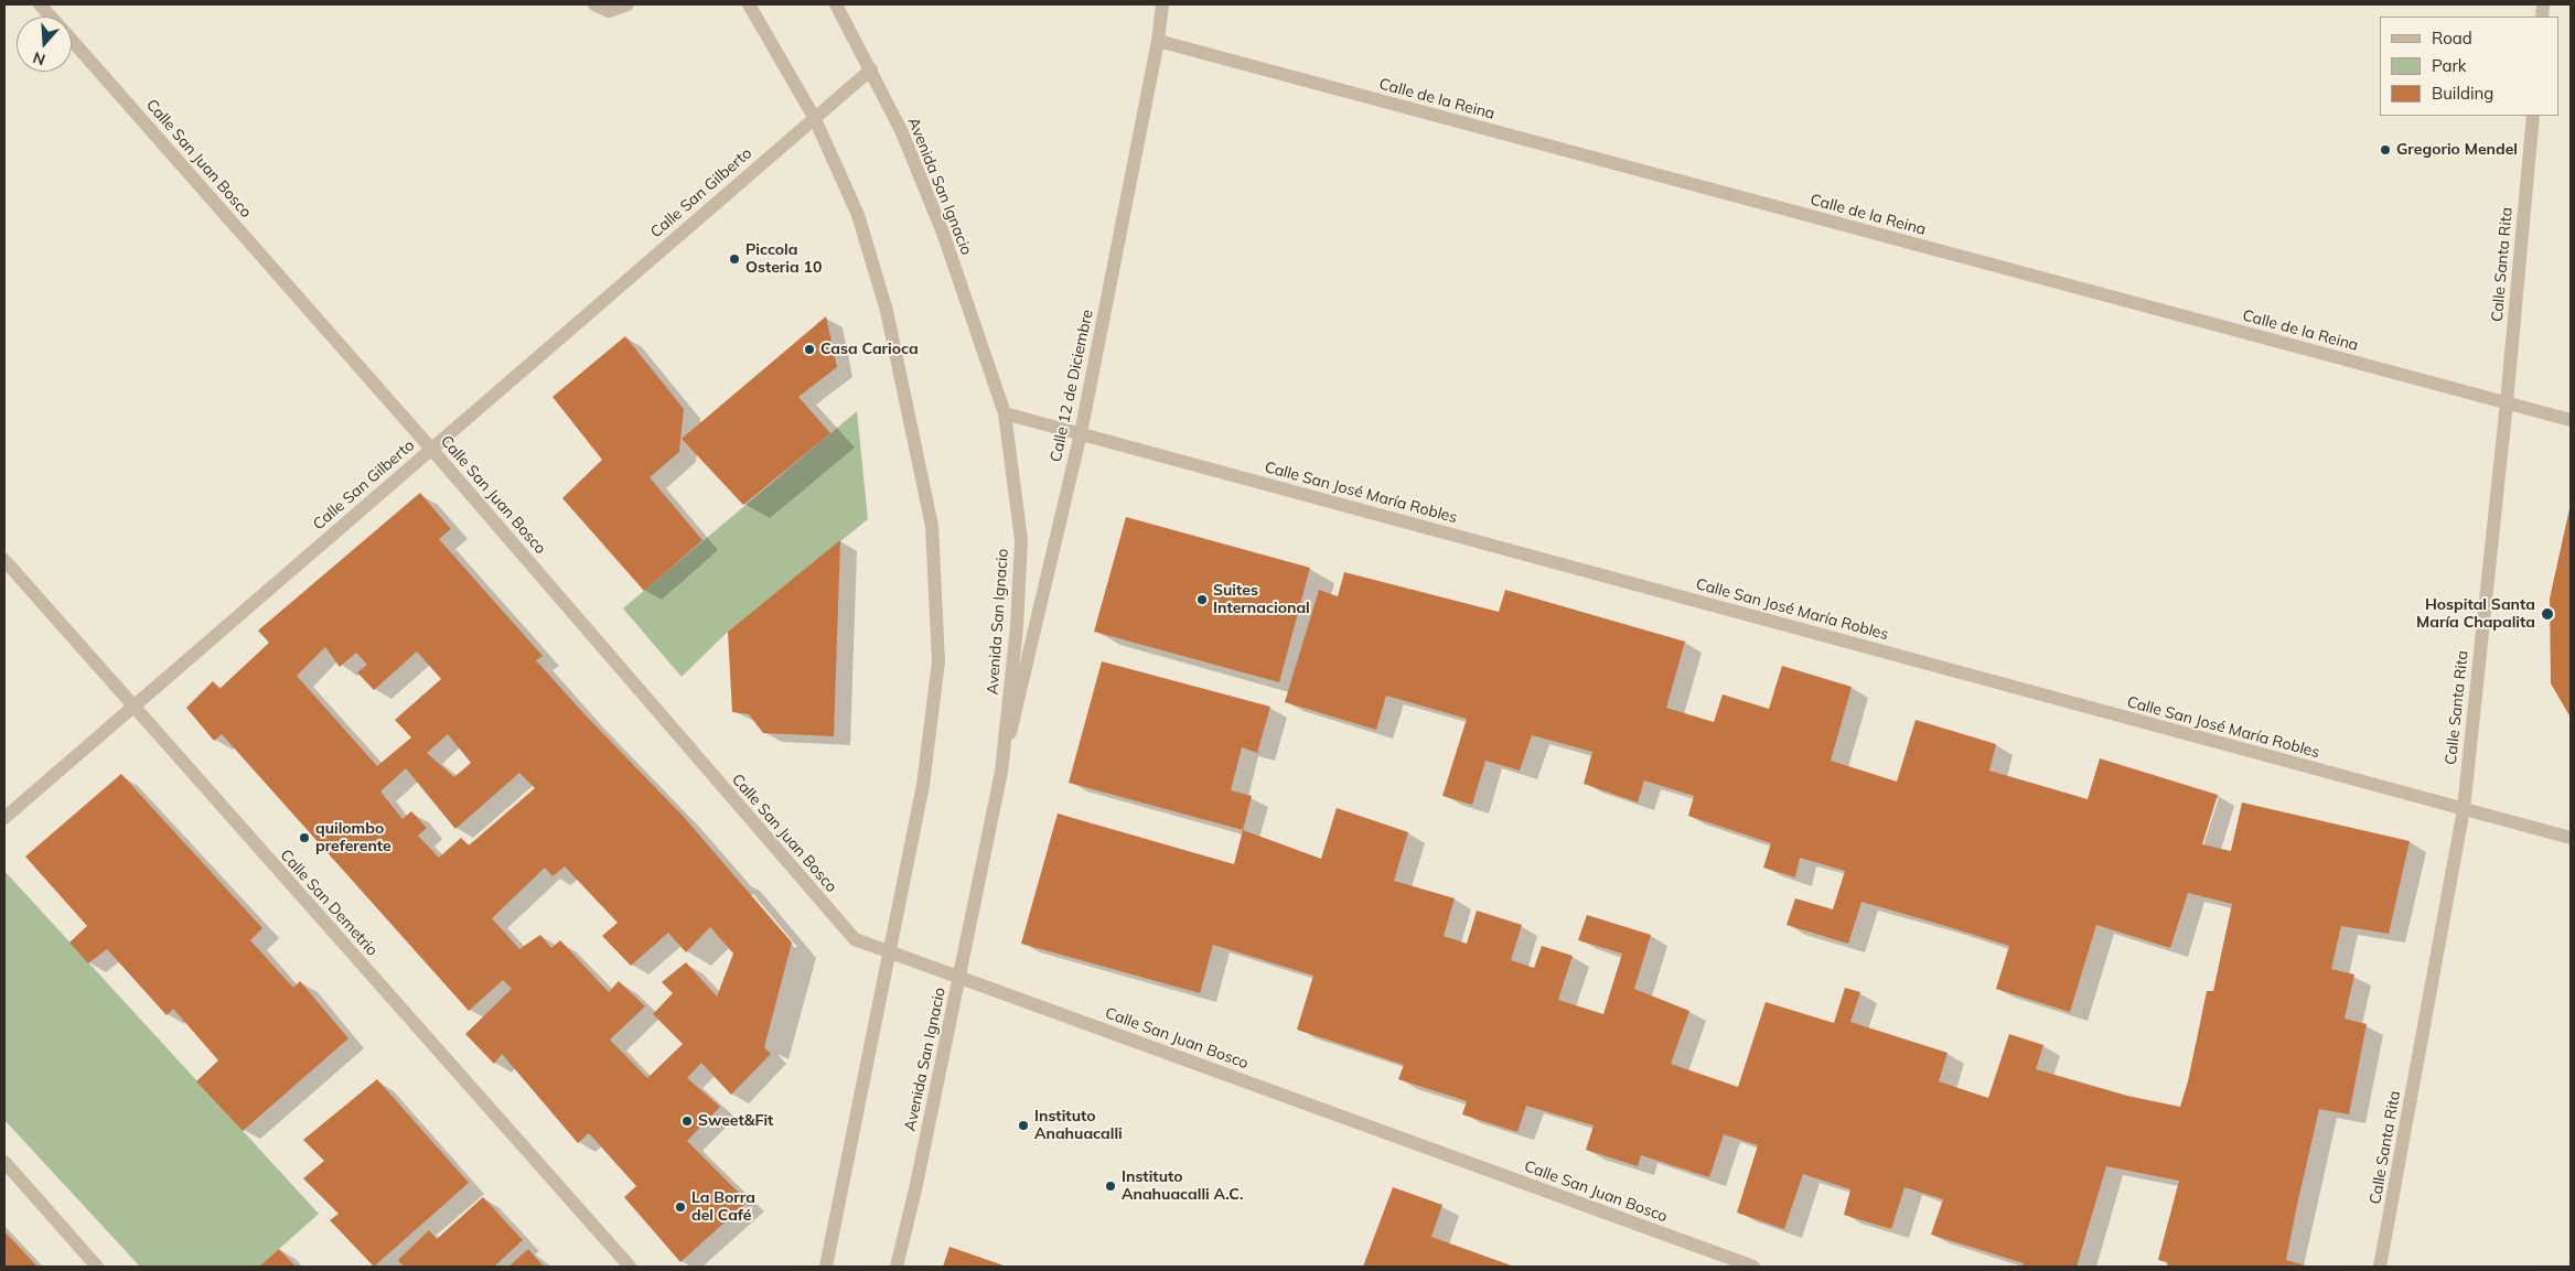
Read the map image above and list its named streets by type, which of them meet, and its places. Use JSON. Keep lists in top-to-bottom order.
{
  "streets": {
    "street": [
      "Calle de la Reina",
      "Calle San Juan Bosco",
      "Avenida San Ignacio",
      "Calle San Gilberto",
      "Calle Santa Rita",
      "Calle 12 de Diciembre",
      "Calle San José María Robles",
      "Calle San Demetrio"
    ]
  },
  "crossings": [
    ["Calle de la Reina", "Calle Santa Rita"],
    ["Calle de la Reina", "Calle 12 de Diciembre"],
    ["Calle San Juan Bosco", "Avenida San Ignacio"],
    ["Calle San Juan Bosco", "Calle San Gilberto"],
    ["Avenida San Ignacio", "Calle San Gilberto"],
    ["Avenida San Ignacio", "Calle 12 de Diciembre"],
    ["Avenida San Ignacio", "Calle San José María Robles"],
    ["Calle San Gilberto", "Calle San Demetrio"],
    ["Calle Santa Rita", "Calle San José María Robles"],
    ["Calle 12 de Diciembre", "Calle San José María Robles"]
  ],
  "places": [
    "Gregorio Mendel",
    "Piccola Osteria 10",
    "Casa Carioca",
    "Suites Internacional",
    "Hospital Santa María Chapalita",
    "quilombo preferente",
    "Sweet&Fit",
    "Instituto Anahuacalli",
    "Instituto Anahuacalli A.C.",
    "La Borra del Café"
  ],
  "legend": ["Road", "Park", "Building"],
  "north": "bottom"
}
